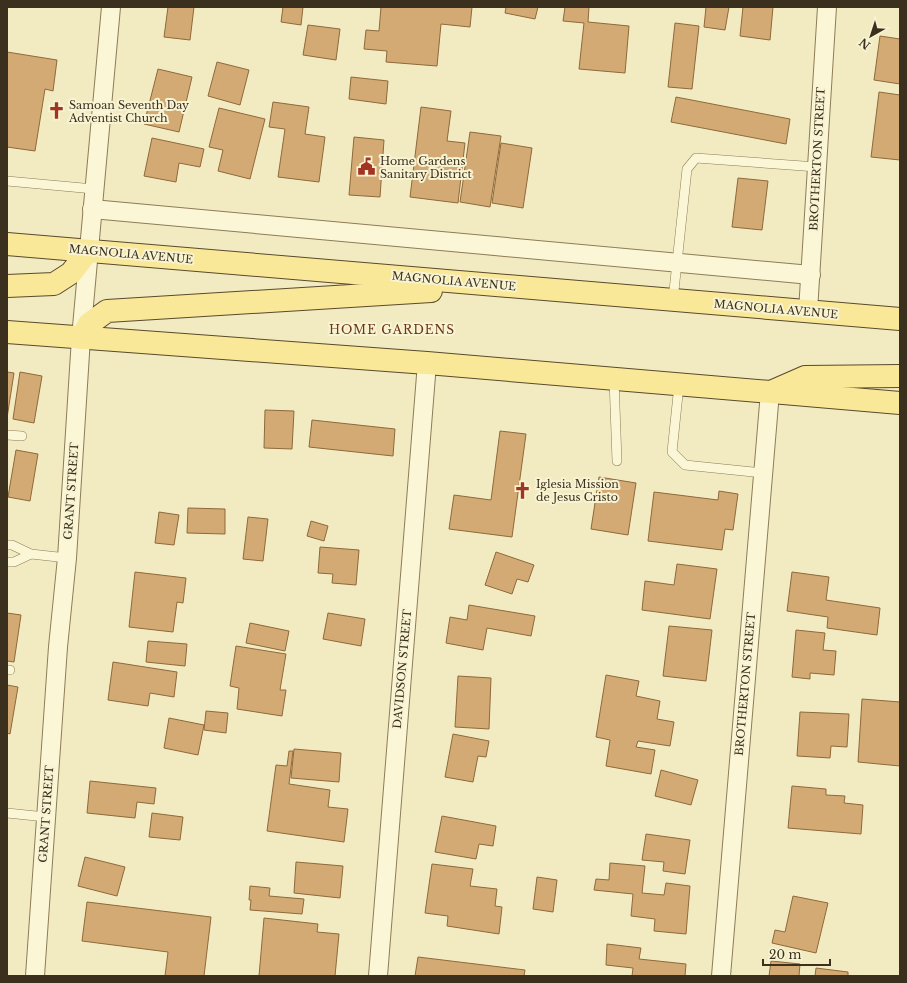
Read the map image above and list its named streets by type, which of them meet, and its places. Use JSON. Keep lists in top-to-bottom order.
{
  "streets": {
    "main road": ["MAGNOLIA AVENUE"],
    "street": ["BROTHERTON STREET", "GRANT STREET", "DAVIDSON STREET"]
  },
  "crossings": [
    ["BROTHERTON STREET", "MAGNOLIA AVENUE"],
    ["MAGNOLIA AVENUE", "GRANT STREET"]
  ],
  "districts": ["HOME GARDENS"],
  "places": {
    "church": ["Samoan Seventh Day Adventist Church", "Iglesia Mission de Jesus Cristo"],
    "public building": ["Home Gardens Sanitary District"]
  },
  "scale_bar": "20 m",
  "north": "bottom left"
}
